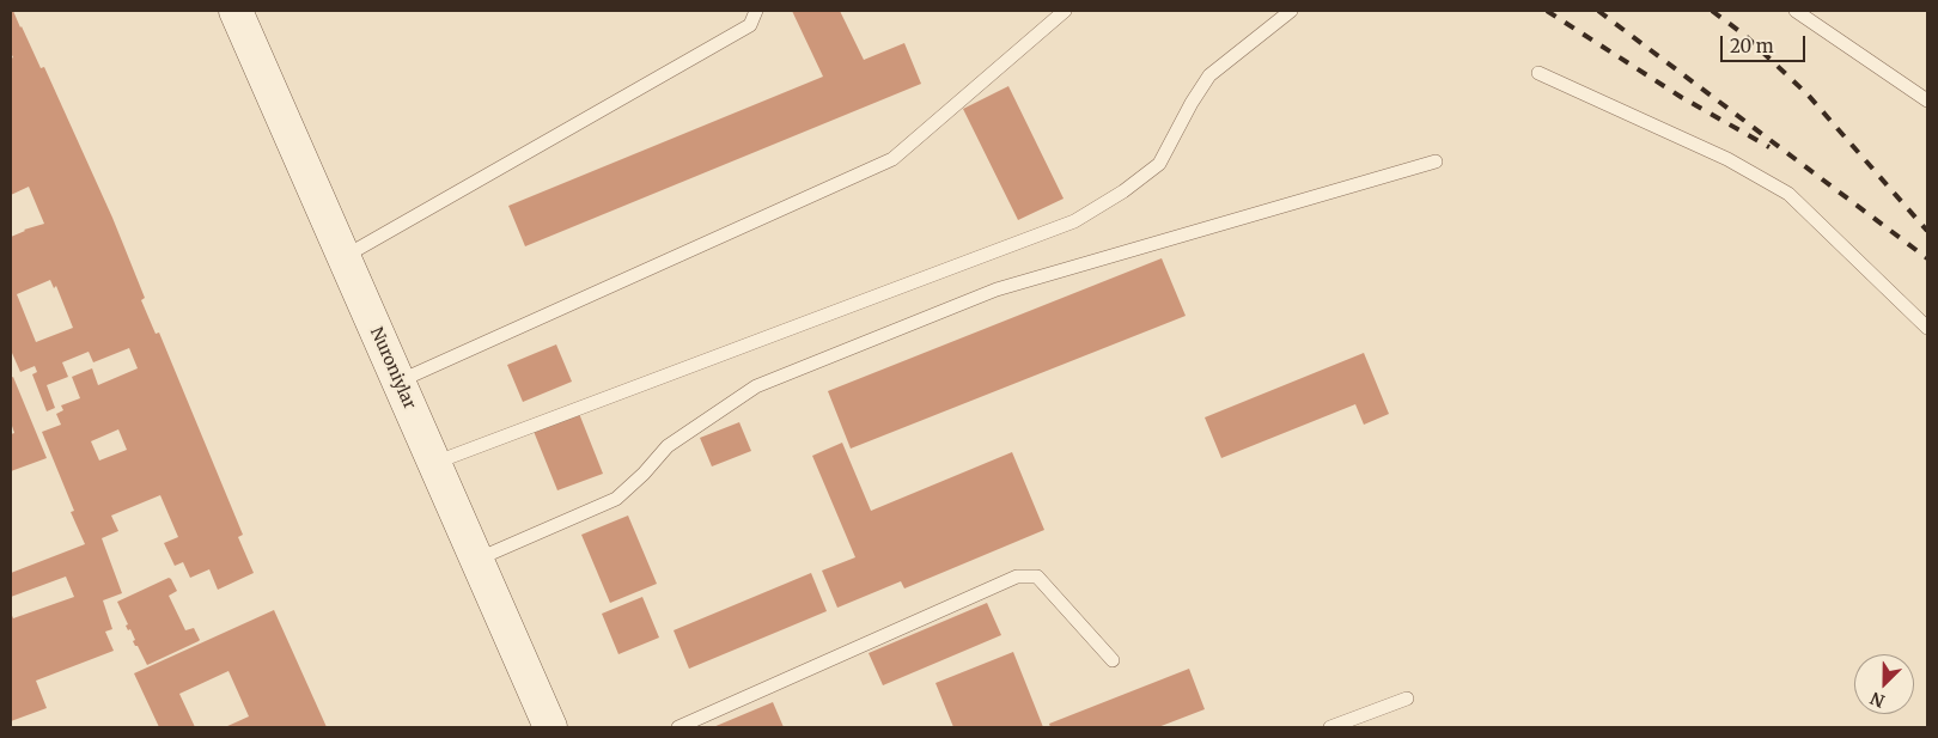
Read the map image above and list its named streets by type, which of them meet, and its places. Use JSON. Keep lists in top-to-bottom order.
{
  "streets": {
    "main road": ["Nuroniylar"]
  },
  "scale_bar": "20 m",
  "north": "bottom left"
}
